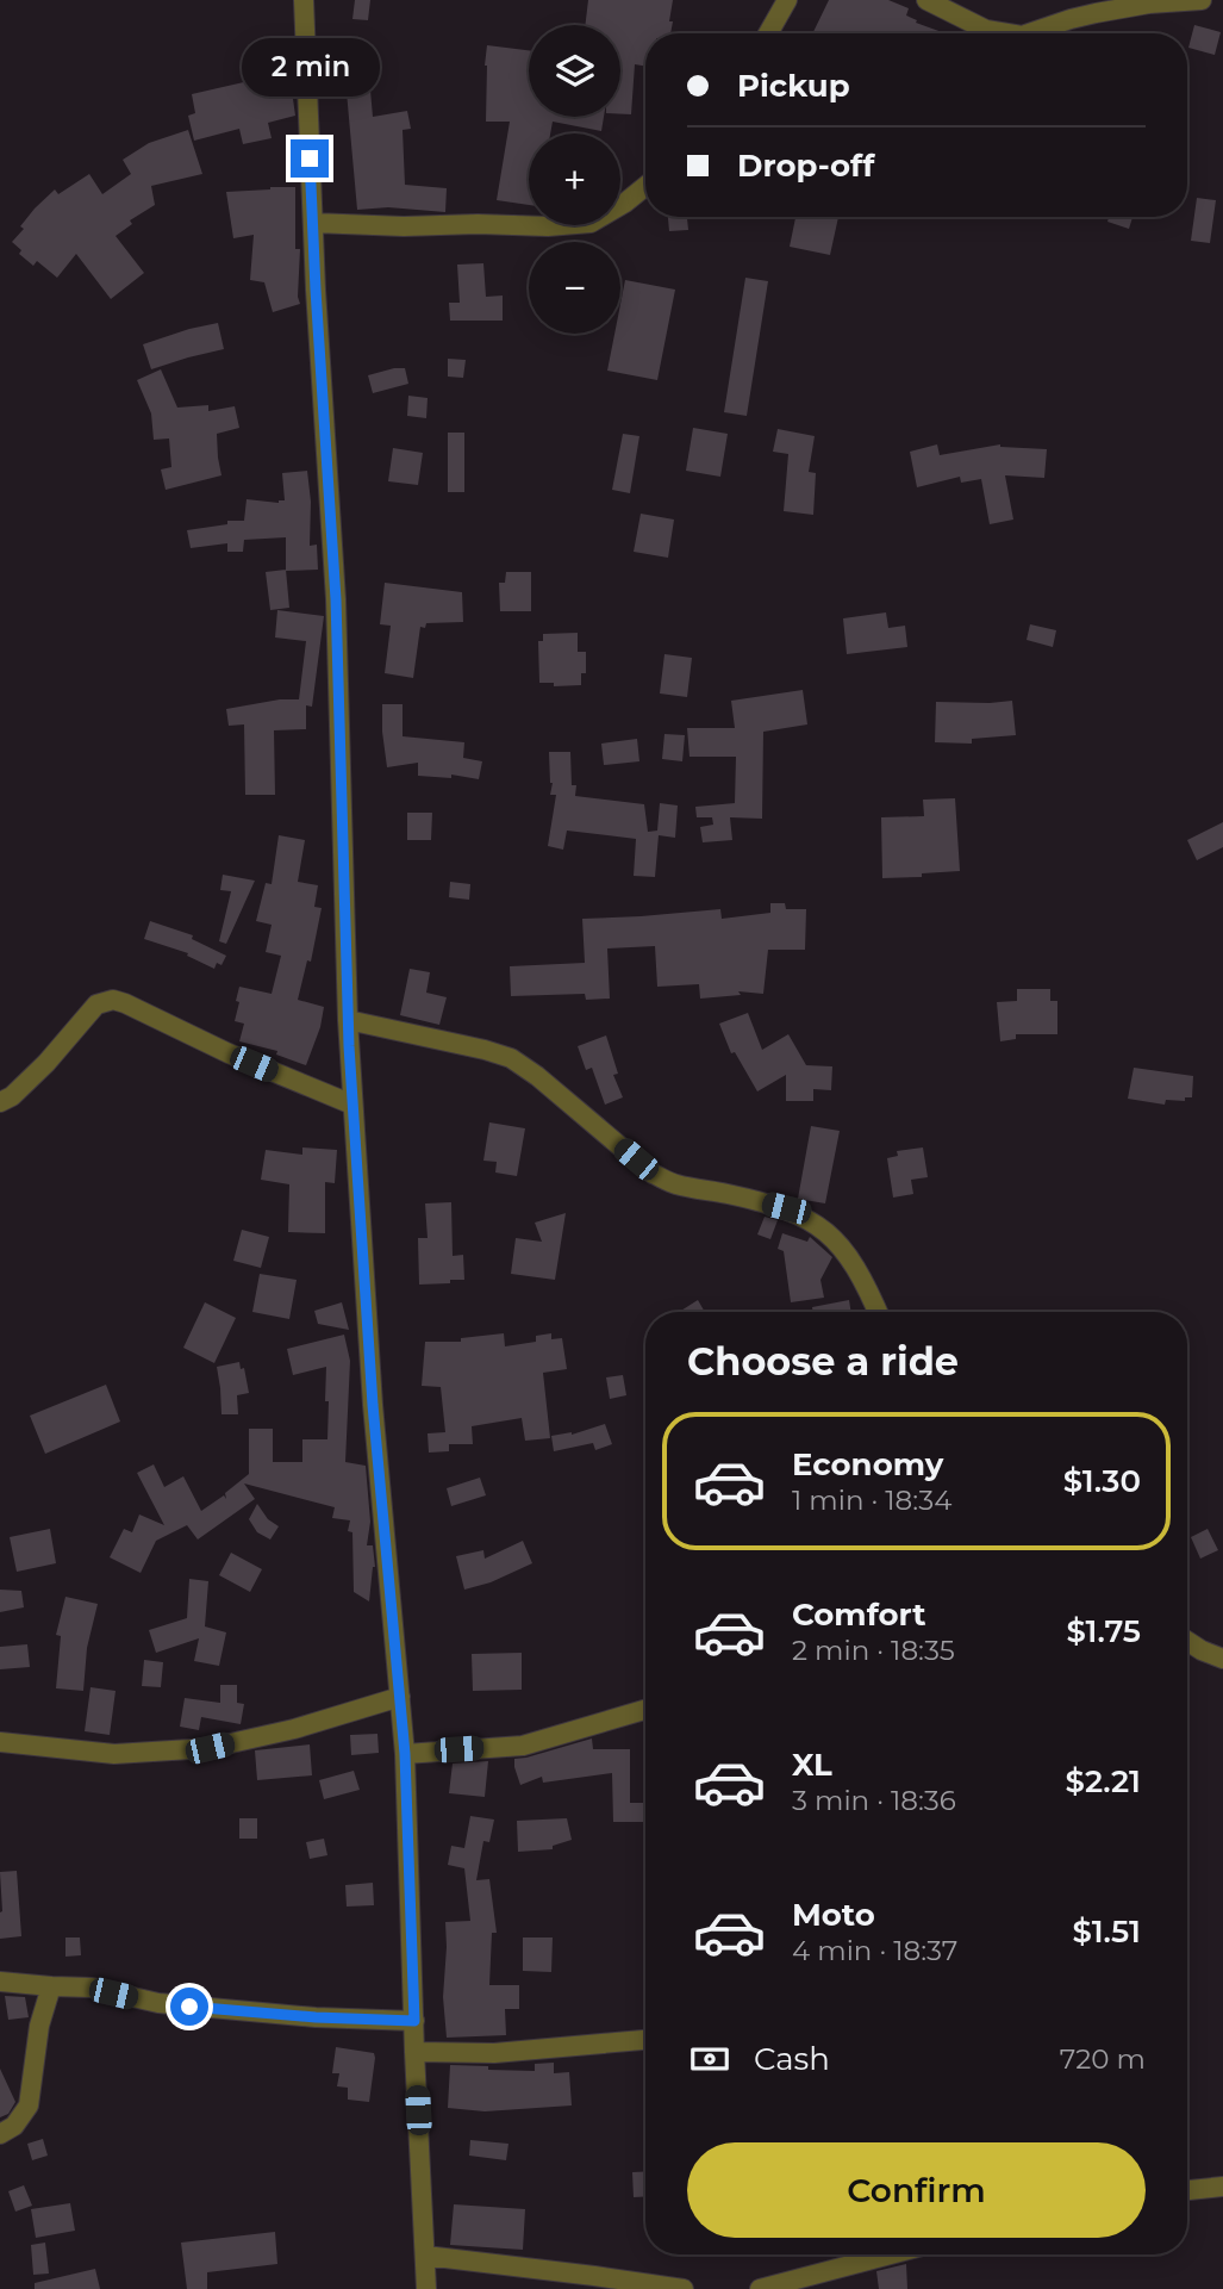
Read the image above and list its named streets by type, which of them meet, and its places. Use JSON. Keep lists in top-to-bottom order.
{
  "page": {
    "map_buttons": ["+", "−"],
    "banner": ["Pickup", "Drop-off"],
    "bubble": "2 min",
    "heading": "Choose a ride",
    "list": [
      {
        "name": "Economy",
        "note": "1 min · 18:34",
        "value": "$1.30"
      },
      {
        "name": "Comfort",
        "note": "2 min · 18:35",
        "value": "$1.75"
      },
      {
        "name": "XL",
        "note": "3 min · 18:36",
        "value": "$2.21"
      },
      {
        "name": "Moto",
        "note": "4 min · 18:37",
        "value": "$1.51"
      }
    ],
    "pay": ["Cash", "720 m"],
    "buttons": "Confirm"
  }
}
